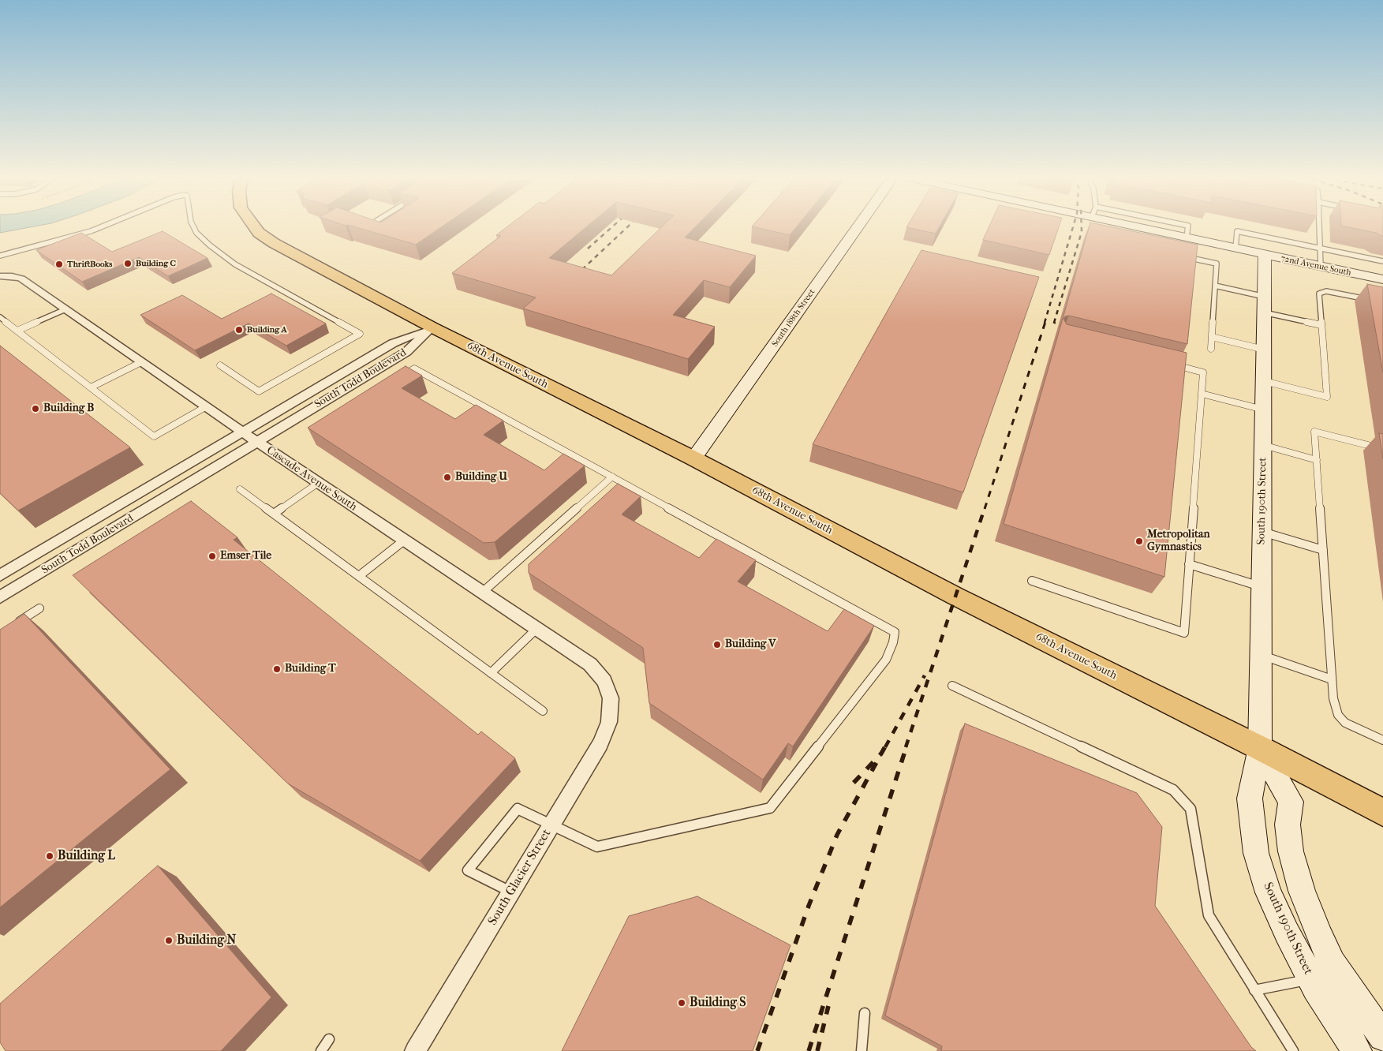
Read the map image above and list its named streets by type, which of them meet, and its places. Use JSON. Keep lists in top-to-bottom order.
{
  "streets": {
    "main road": ["68th Avenue South"],
    "street": [
      "72nd Avenue South",
      "South 188th Street",
      "South Todd Boulevard",
      "Cascade Avenue South",
      "South 190th Street",
      "South Glacier Street"
    ]
  },
  "crossings": [
    ["72nd Avenue South", "South 190th Street"],
    ["South 188th Street", "68th Avenue South"],
    ["68th Avenue South", "South Todd Boulevard"],
    ["68th Avenue South", "South 190th Street"],
    ["South Todd Boulevard", "Cascade Avenue South"],
    ["Cascade Avenue South", "South Glacier Street"]
  ],
  "places": [
    "Building C",
    "ThriftBooks",
    "Building A",
    "Building B",
    "Building U",
    "Metropolitan Gymnastics",
    "Emser Tile",
    "Building V",
    "Building T",
    "Building L",
    "Building N",
    "Building S"
  ]
}
